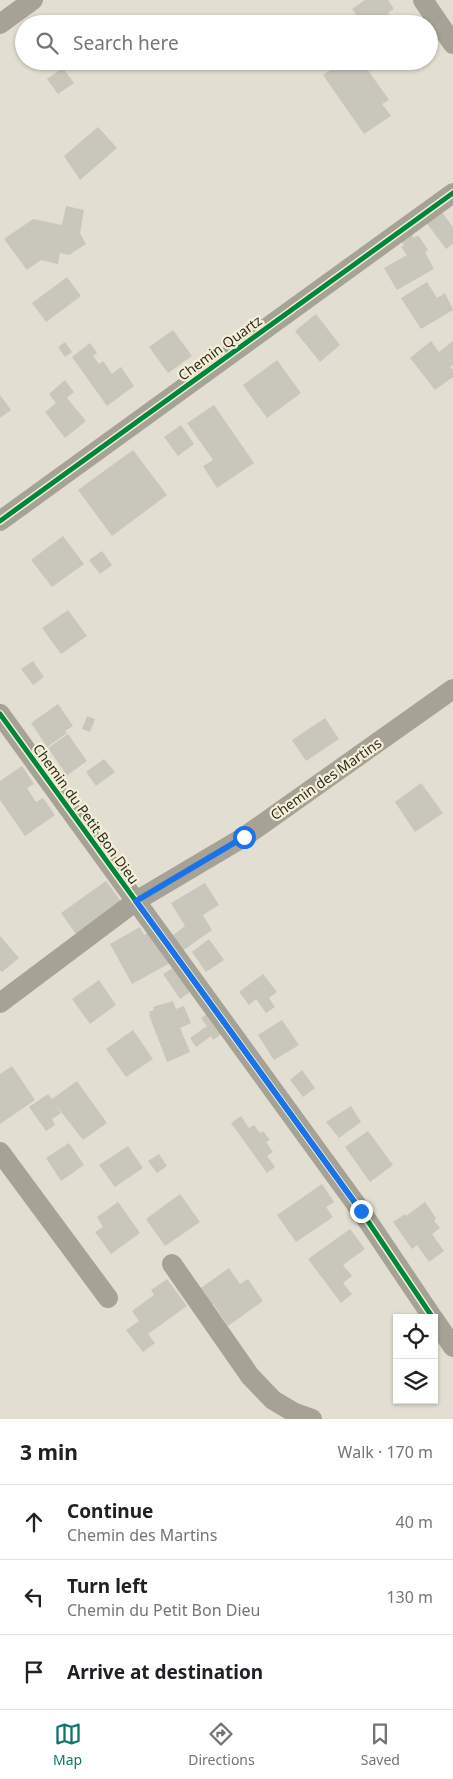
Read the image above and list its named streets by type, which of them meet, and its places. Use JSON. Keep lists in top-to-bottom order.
{
  "streets": {
    "street": ["Chemin Quartz", "Chemin des Martins", "Chemin du Petit Bon Dieu"]
  },
  "crossings": [
    ["Chemin des Martins", "Chemin du Petit Bon Dieu"]
  ],
  "page": {
    "search": "Search here",
    "heading": ["3 min", "Walk · 170 m"],
    "list": [
      ["Continue", "Chemin des Martins", "40 m"],
      ["Turn left", "Chemin du Petit Bon Dieu", "130 m"],
      "Arrive at destination"
    ],
    "nav": ["Map", "Directions", "Saved"]
  }
}
